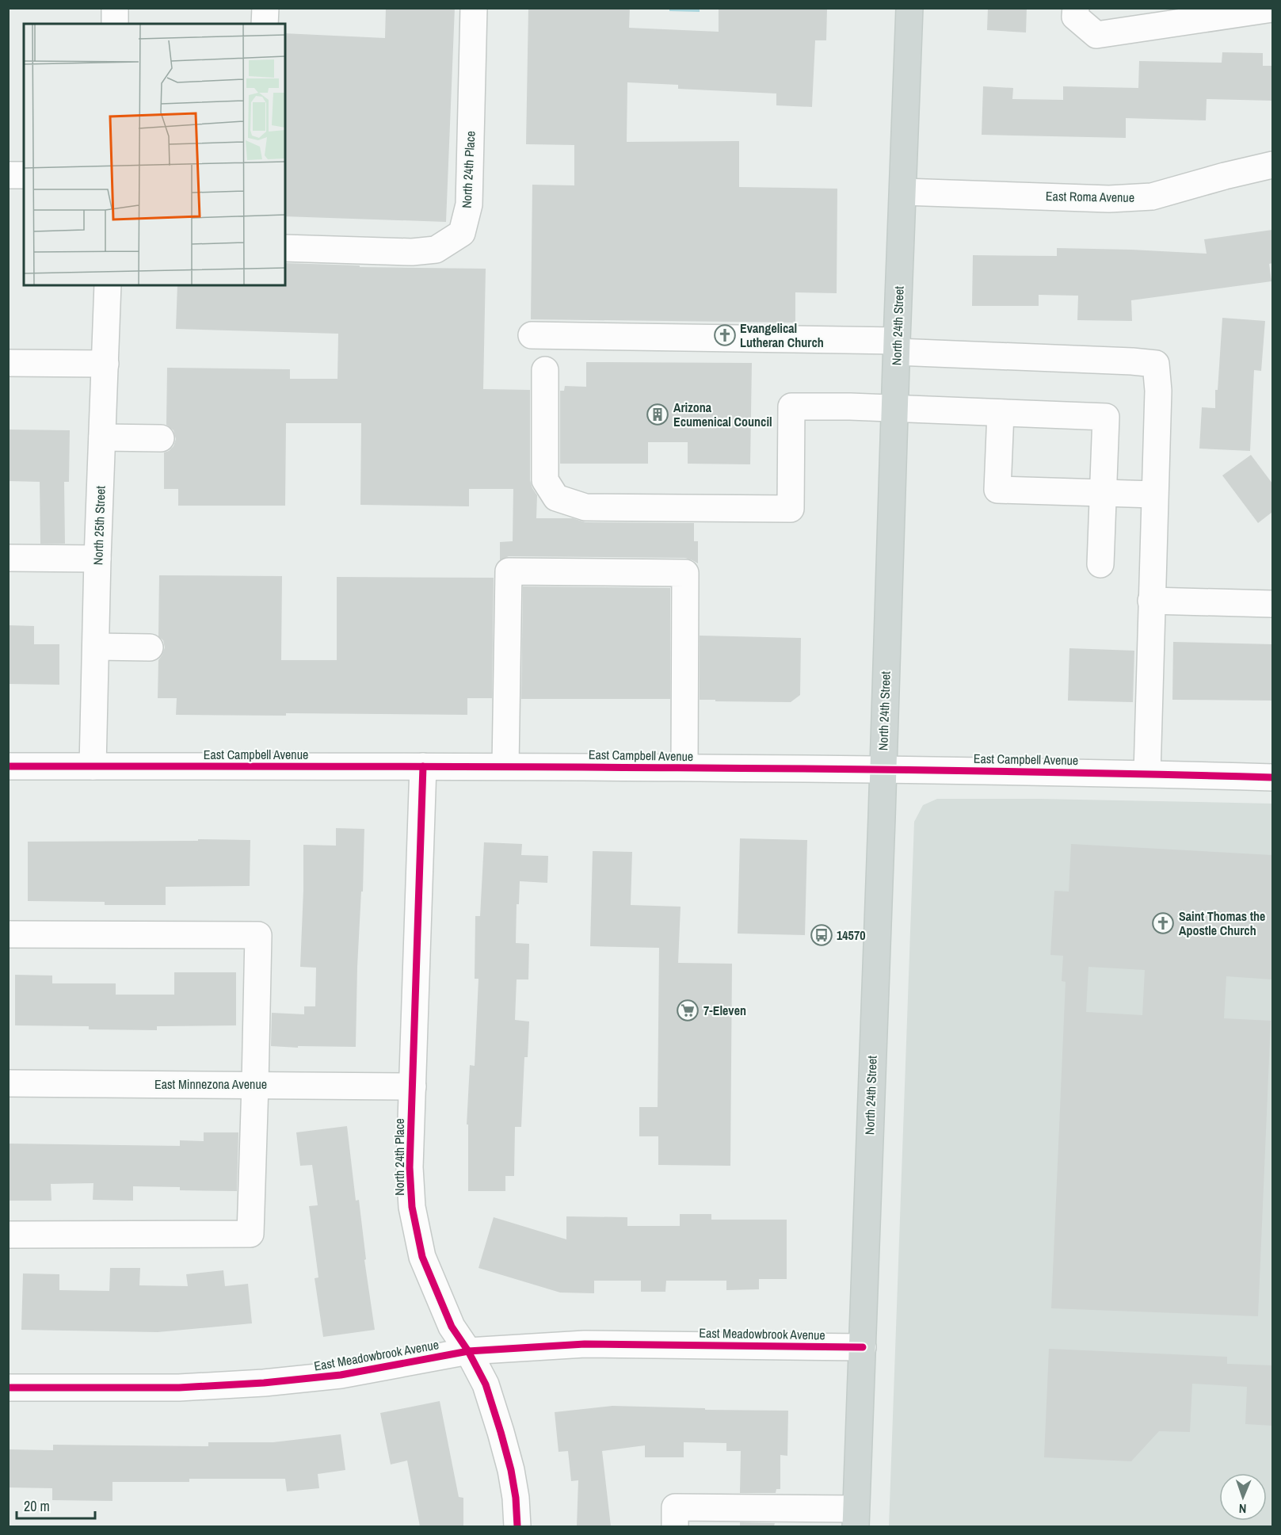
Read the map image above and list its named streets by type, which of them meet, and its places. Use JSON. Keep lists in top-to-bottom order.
{
  "streets": {
    "main road": ["North 24th Street"],
    "street": [
      "North 24th Place",
      "East Roma Avenue",
      "North 25th Street",
      "East Campbell Avenue",
      "East Minnezona Avenue",
      "East Meadowbrook Avenue"
    ]
  },
  "crossings": [
    ["North 24th Place", "East Campbell Avenue"],
    ["North 24th Place", "East Minnezona Avenue"],
    ["North 24th Place", "East Meadowbrook Avenue"],
    ["East Roma Avenue", "North 24th Street"],
    ["North 24th Street", "East Campbell Avenue"],
    ["North 24th Street", "East Meadowbrook Avenue"],
    ["North 25th Street", "East Campbell Avenue"]
  ],
  "places": {
    "church": ["Evangelical Lutheran Church", "Saint Thomas the Apostle Church"],
    "building": ["Arizona Ecumenical Council"],
    "bus stop": ["14570"],
    "supermarket": ["7-Eleven"]
  },
  "scale_bar": "20 m",
  "north": "bottom"
}
